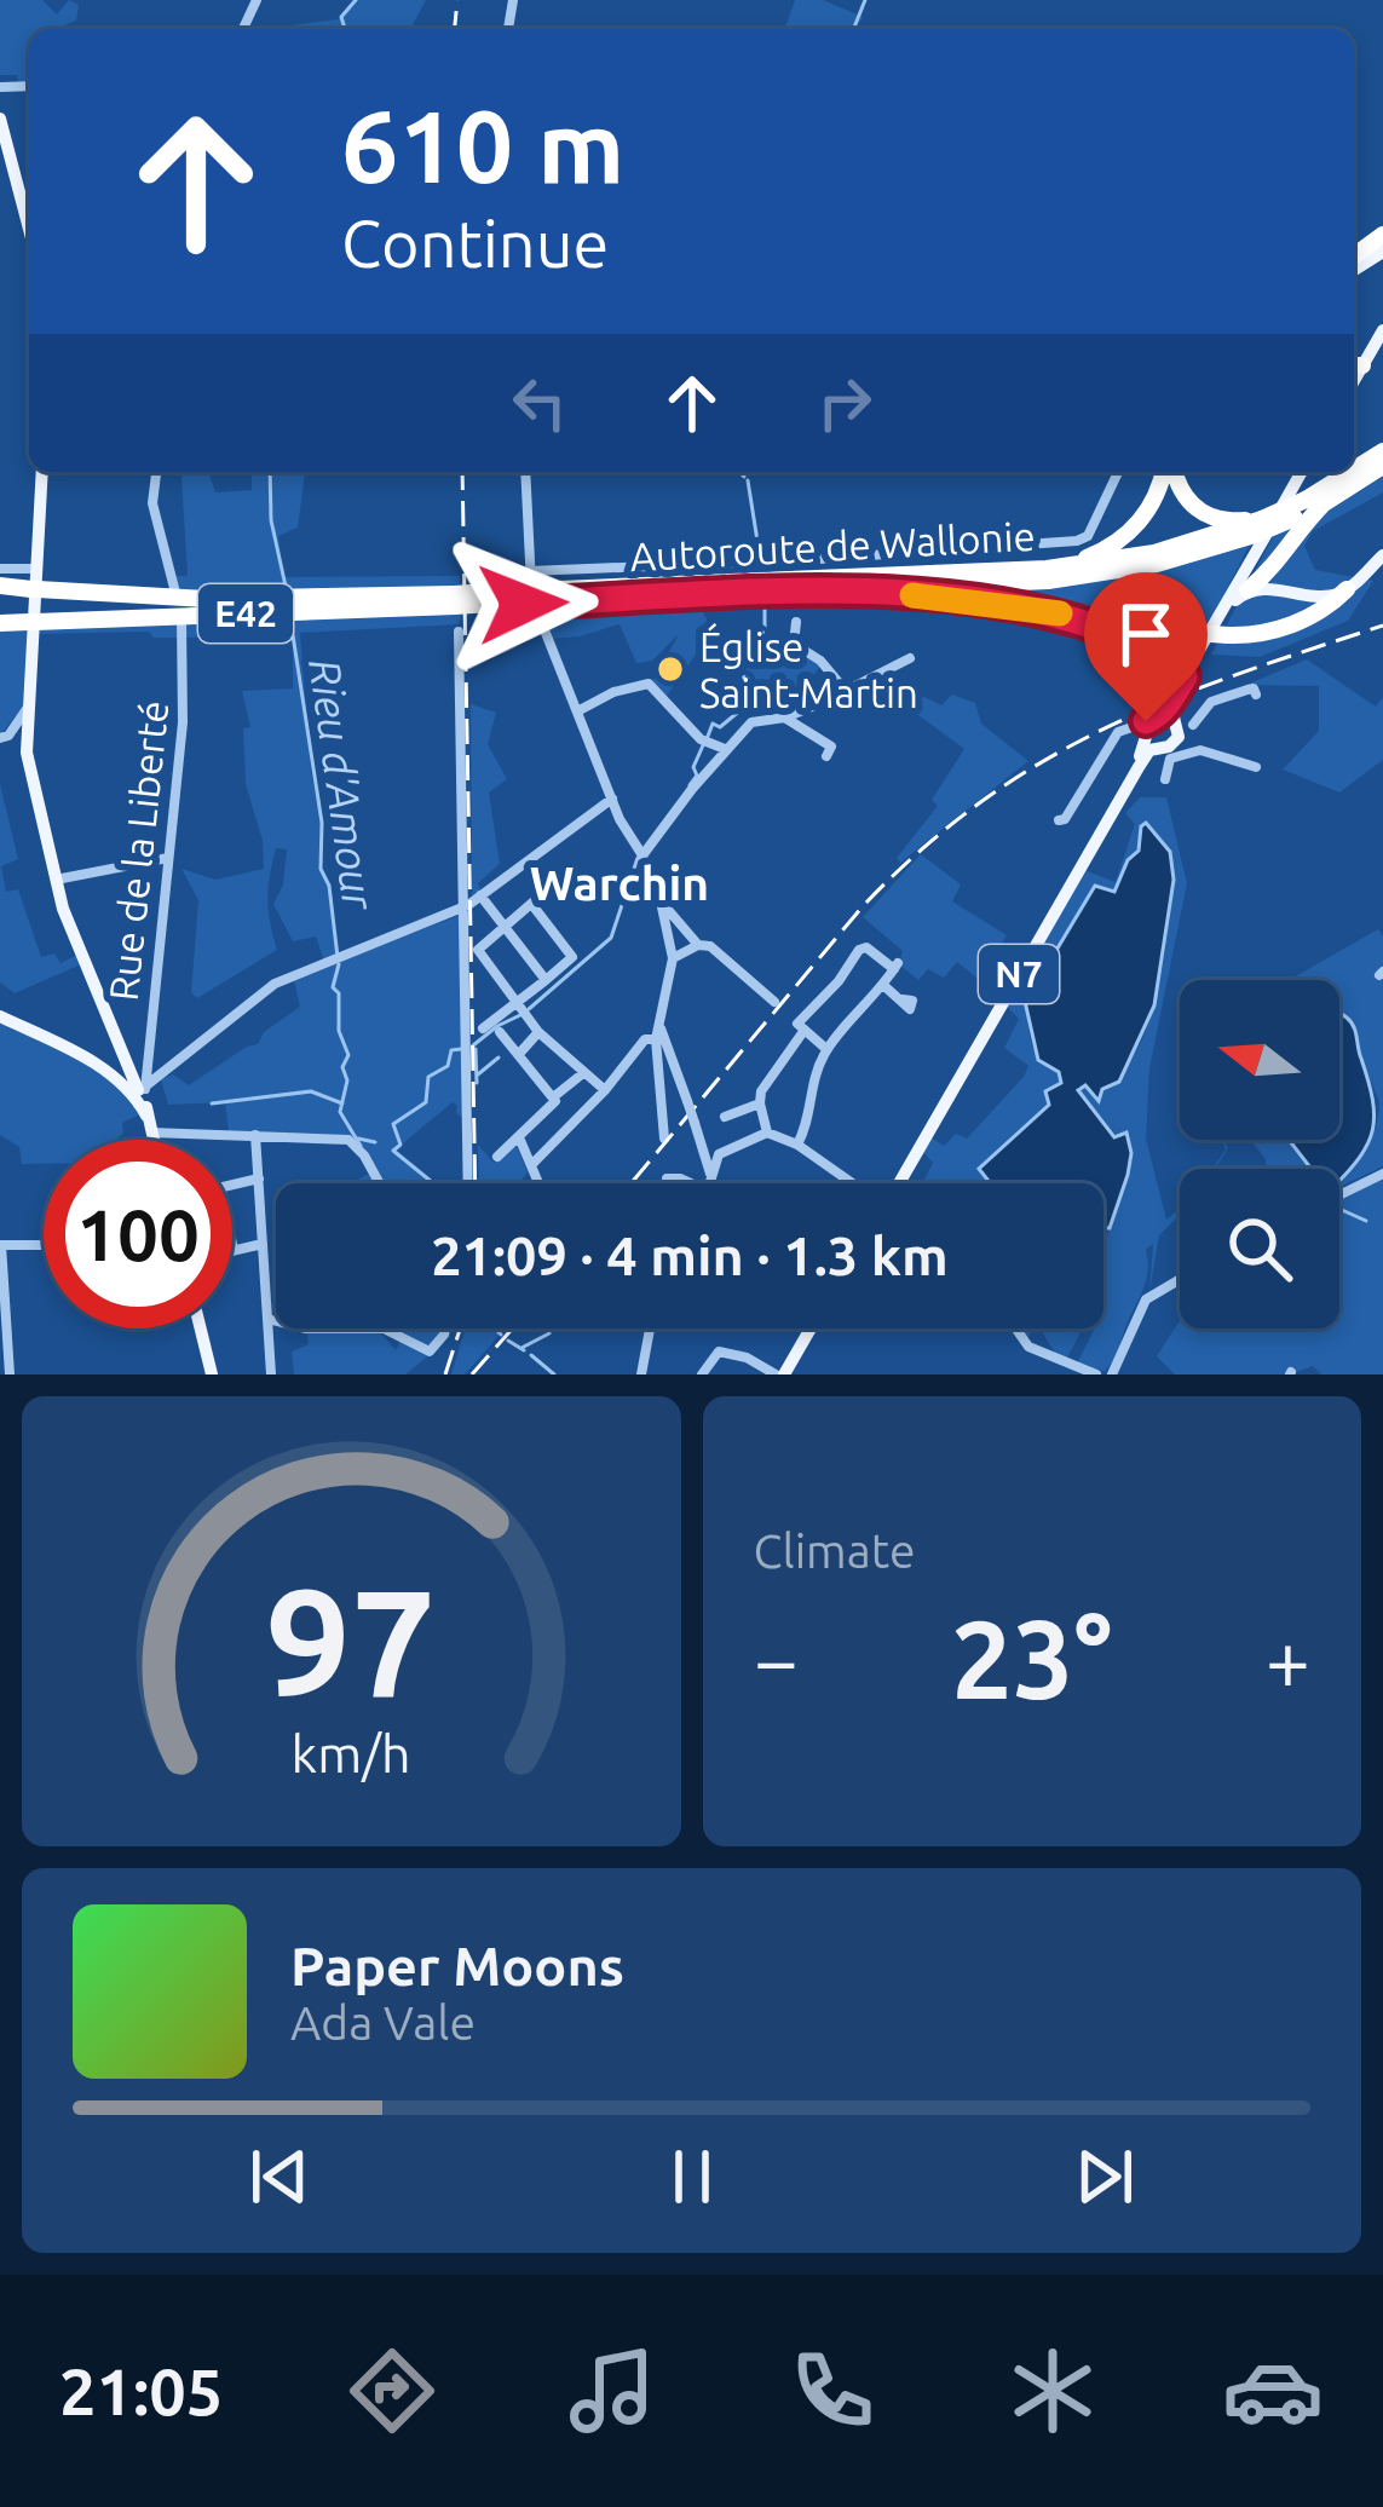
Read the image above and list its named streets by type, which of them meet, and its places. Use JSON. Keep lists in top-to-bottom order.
{
  "streets": {
    "highway": ["Autoroute de Wallonie", "E42"],
    "main road": ["N7"],
    "street": ["Rue de la Liberté"]
  },
  "districts": ["Warchin"],
  "water": ["Rieu d'Amour"],
  "places": ["Église Saint-Martin"],
  "north": "left",
  "page": {
    "turn": ["610 m", "Continue"],
    "limit": "100",
    "trip": "21:09 · 4 min · 1.3 km",
    "tile": "Climate",
    "heat": ["−", "23°", "+"],
    "song": ["Paper Moons", "Ada Vale"],
    "tabs": "21:05",
    "gauge": ["97", "km/h"]
  }
}
